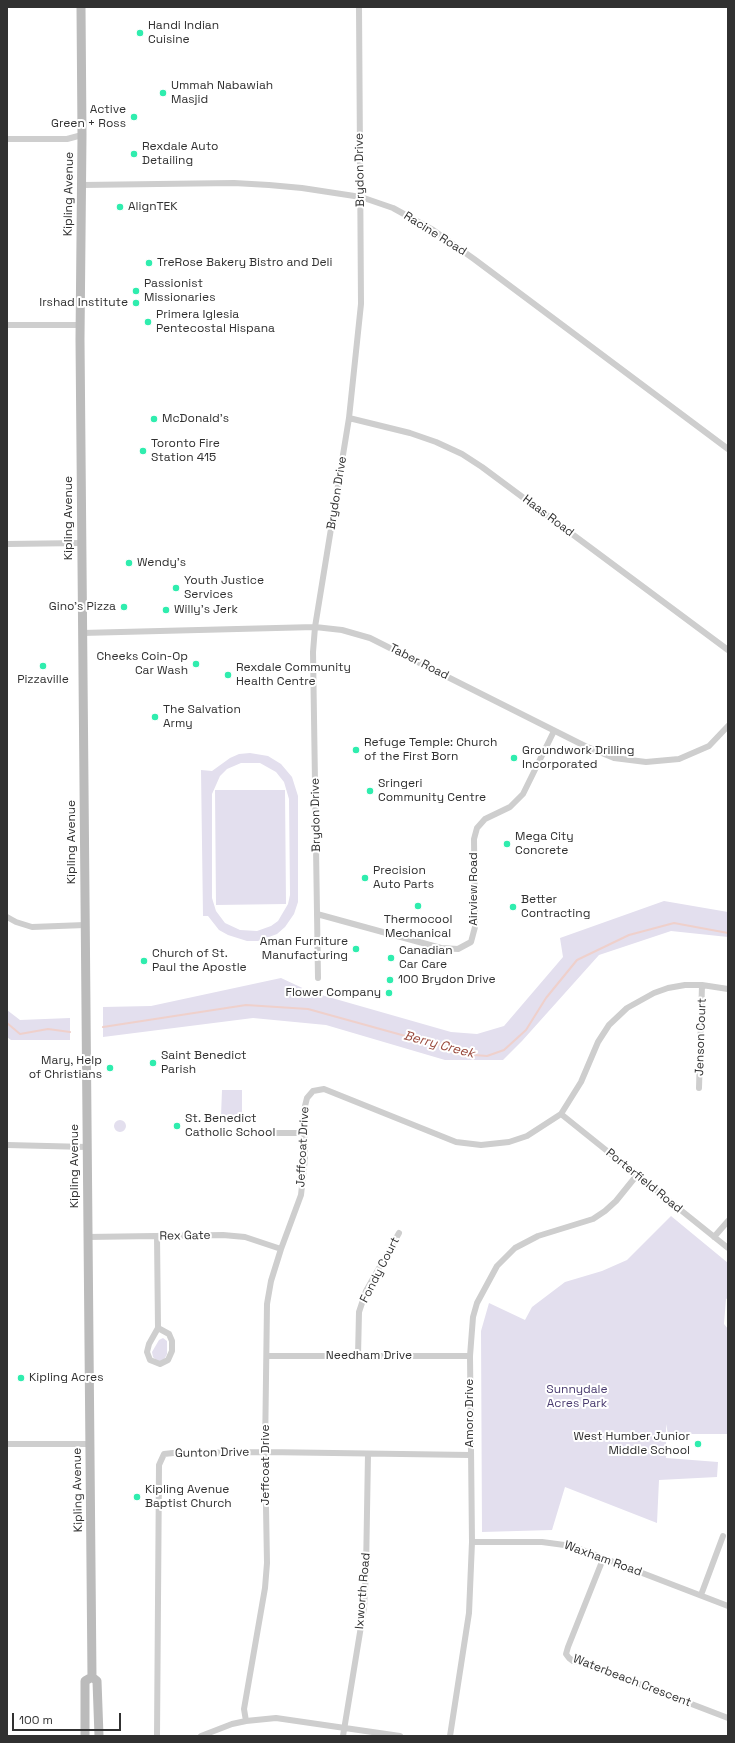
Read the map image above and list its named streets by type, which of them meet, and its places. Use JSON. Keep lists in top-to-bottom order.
{
  "streets": {
    "main road": ["Kipling Avenue"],
    "street": [
      "Brydon Drive",
      "Racine Road",
      "Haas Road",
      "Taber Road",
      "Airview Road",
      "Jenson Court",
      "Jeffcoat Drive",
      "Porterfield Road",
      "Rex Gate",
      "Fondy Court",
      "Needham Drive",
      "Amoro Drive",
      "Gunton Drive",
      "Waxham Road",
      "Ixworth Road",
      "Waterbeach Crescent"
    ]
  },
  "crossings": [
    ["Brydon Drive", "Racine Road"],
    ["Brydon Drive", "Haas Road"],
    ["Brydon Drive", "Taber Road"],
    ["Brydon Drive", "Airview Road"],
    ["Kipling Avenue", "Racine Road"],
    ["Kipling Avenue", "Taber Road"],
    ["Kipling Avenue", "Rex Gate"],
    ["Taber Road", "Airview Road"],
    ["Jenson Court", "Jeffcoat Drive"],
    ["Jeffcoat Drive", "Porterfield Road"],
    ["Jeffcoat Drive", "Rex Gate"],
    ["Jeffcoat Drive", "Needham Drive"],
    ["Jeffcoat Drive", "Gunton Drive"],
    ["Porterfield Road", "Amoro Drive"],
    ["Fondy Court", "Needham Drive"],
    ["Needham Drive", "Amoro Drive"],
    ["Amoro Drive", "Gunton Drive"],
    ["Amoro Drive", "Waxham Road"],
    ["Gunton Drive", "Ixworth Road"],
    ["Waxham Road", "Waterbeach Crescent"]
  ],
  "water": ["Berry Creek"],
  "parks": ["Sunnydale Acres Park"],
  "places": [
    "Handi Indian Cuisine",
    "Ummah Nabawiah Masjid",
    "Active Green + Ross",
    "Rexdale Auto Detailing",
    "AlignTEK",
    "TreRose Bakery Bistro and Deli",
    "Passionist Missionaries",
    "Irshad Institute",
    "Primera Iglesia Pentecostal Hispana",
    "McDonald's",
    "Toronto Fire Station 415",
    "Wendy's",
    "Youth Justice Services",
    "Gino's Pizza",
    "Willy's Jerk",
    "Cheeks Coin-Op Car Wash",
    "Pizzaville",
    "Rexdale Community Health Centre",
    "The Salvation Army",
    "Refuge Temple: Church of the First Born",
    "Groundwork Drilling Incorporated",
    "Sringeri Community Centre",
    "Mega City Concrete",
    "Precision Auto Parts",
    "Thermocool Mechanical",
    "Better Contracting",
    "Aman Furniture Manufacturing",
    "Canadian Car Care",
    "Church of St. Paul the Apostle",
    "100 Brydon Drive",
    "Flower Company",
    "Saint Benedict Parish",
    "Mary, Help of Christians",
    "St. Benedict Catholic School",
    "Kipling Acres",
    "West Humber Junior Middle School",
    "Kipling Avenue Baptist Church"
  ],
  "scale_bar": "100 m"
}
